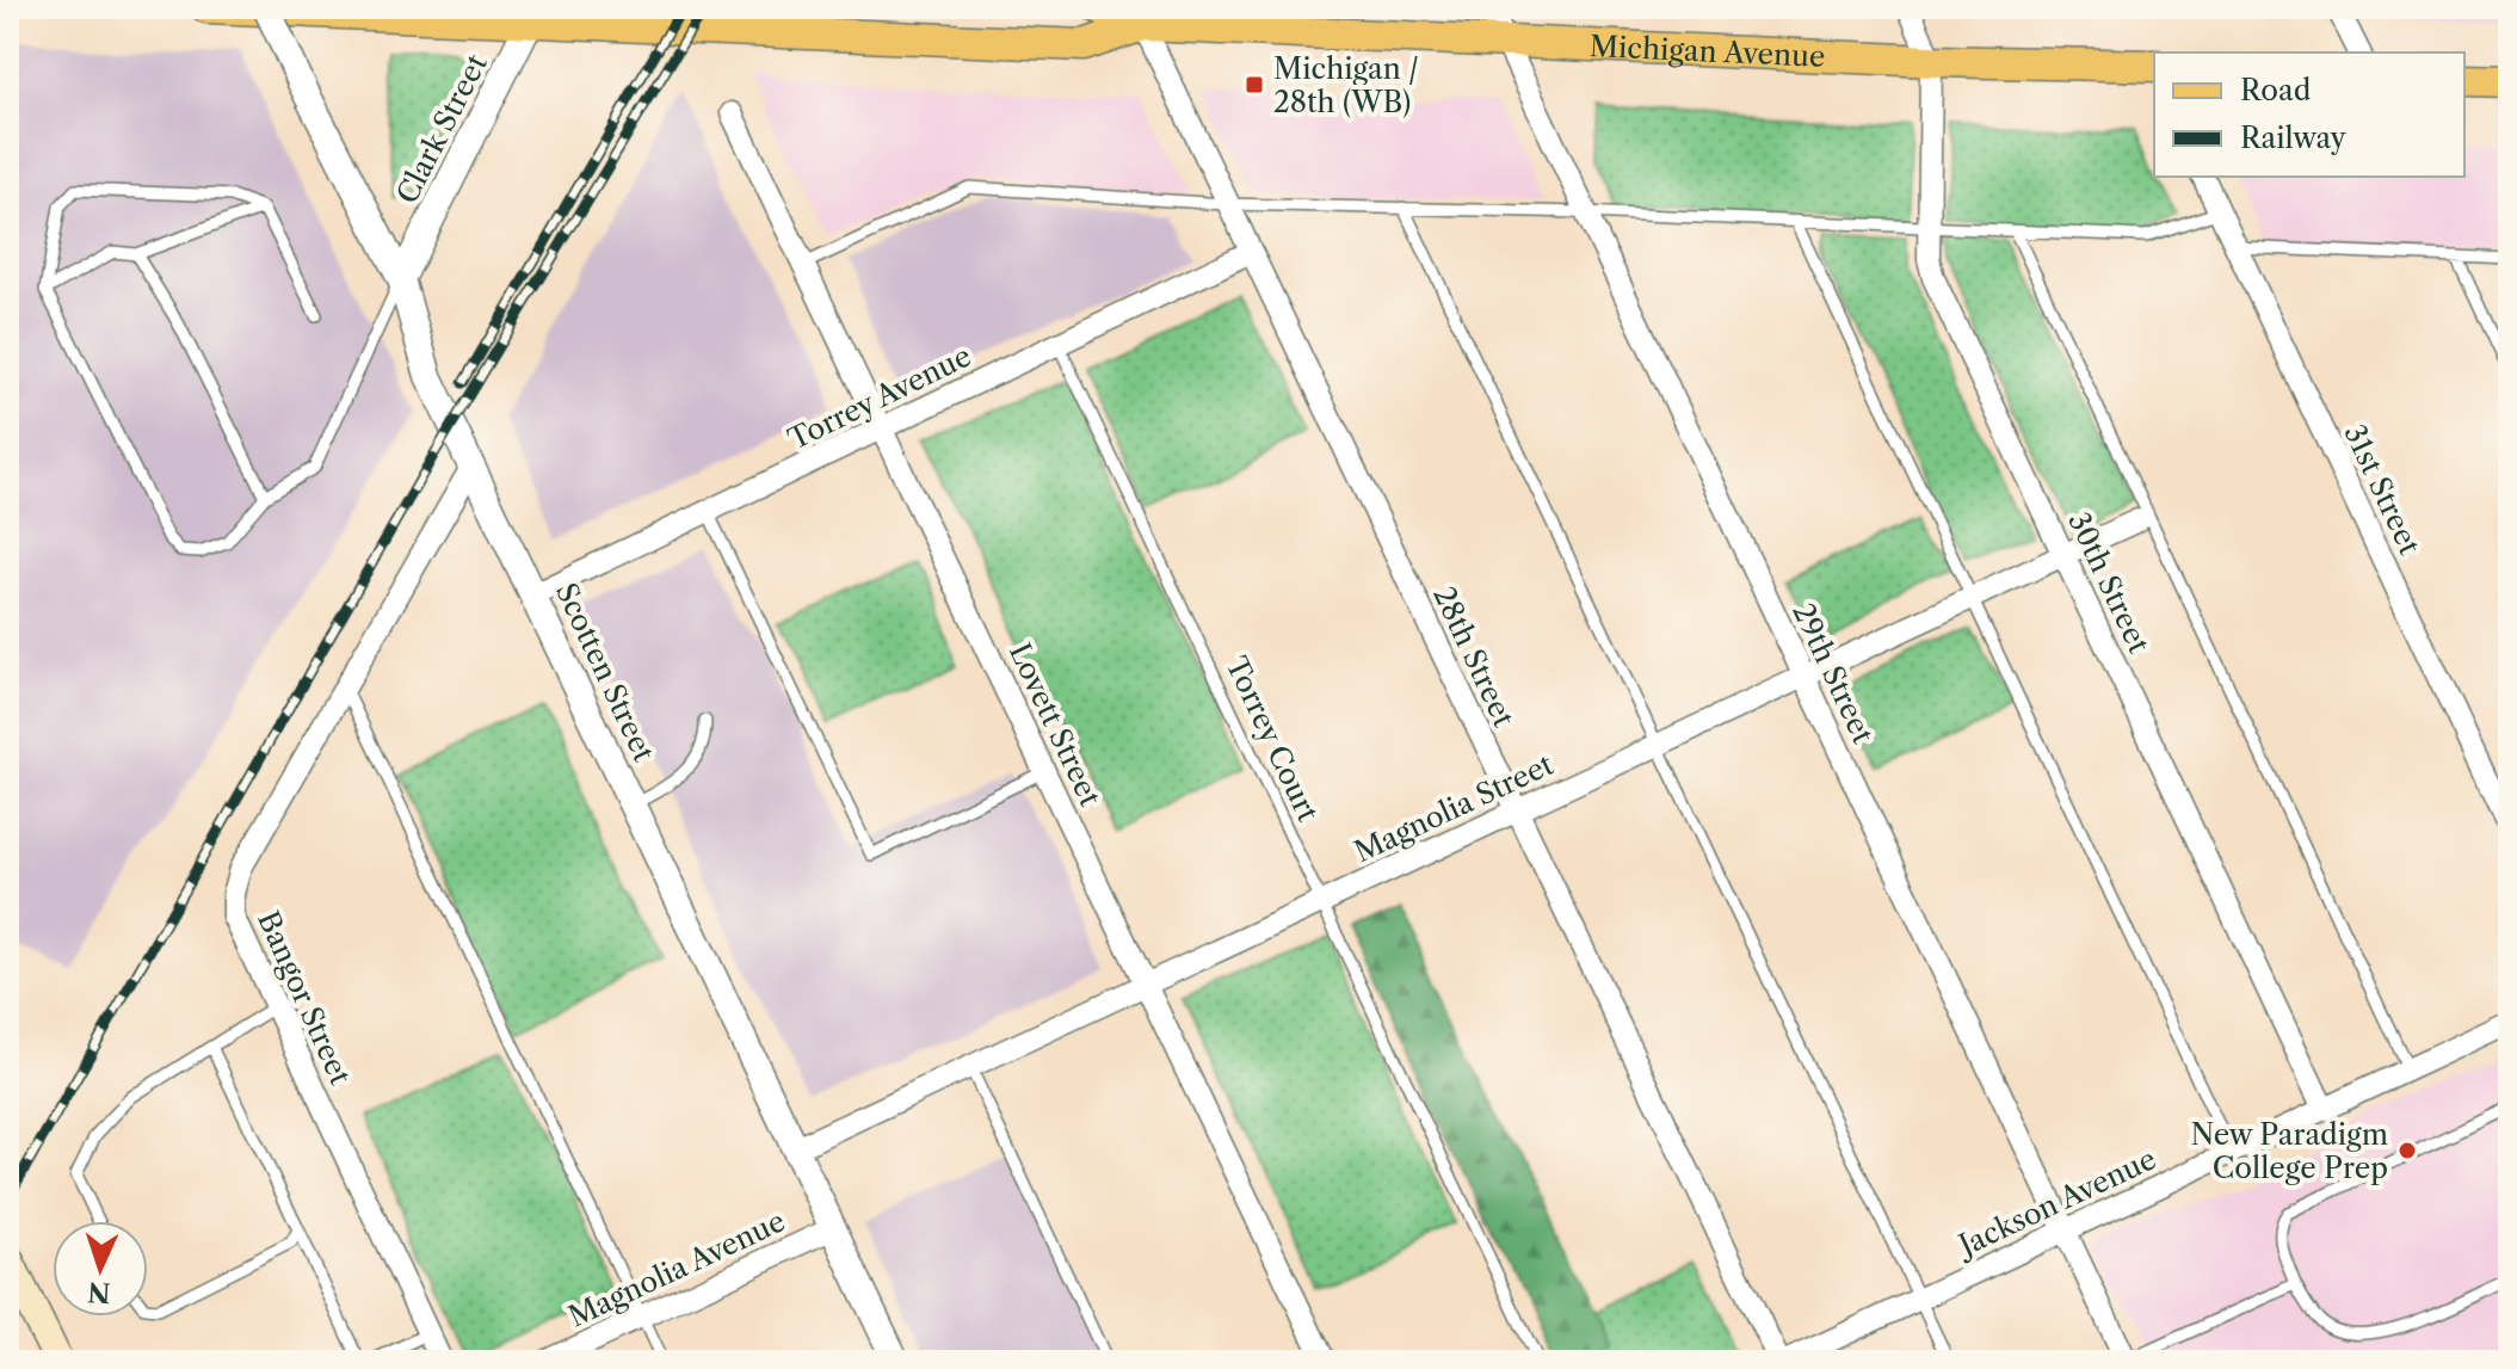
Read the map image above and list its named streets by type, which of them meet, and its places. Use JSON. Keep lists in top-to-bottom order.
{
  "streets": {
    "main road": ["Michigan Avenue"],
    "street": [
      "Clark Street",
      "Torrey Avenue",
      "31st Street",
      "30th Street",
      "28th Street",
      "Scotten Street",
      "29th Street",
      "Lovett Street",
      "Magnolia Street",
      "Bangor Street",
      "Jackson Avenue",
      "Magnolia Avenue"
    ],
    "lane": ["Torrey Court"]
  },
  "crossings": [
    ["Michigan Avenue", "Clark Street"],
    ["Michigan Avenue", "30th Street"],
    ["Michigan Avenue", "28th Street"],
    ["Michigan Avenue", "29th Street"],
    ["Clark Street", "Scotten Street"],
    ["Torrey Avenue", "28th Street"],
    ["Torrey Avenue", "Scotten Street"],
    ["Torrey Avenue", "Lovett Street"],
    ["Torrey Avenue", "Torrey Court"],
    ["30th Street", "Magnolia Street"],
    ["30th Street", "Jackson Avenue"],
    ["28th Street", "Magnolia Street"],
    ["28th Street", "Jackson Avenue"],
    ["Scotten Street", "Magnolia Street"],
    ["Scotten Street", "Bangor Street"],
    ["Scotten Street", "Magnolia Avenue"],
    ["29th Street", "Magnolia Street"],
    ["29th Street", "Jackson Avenue"],
    ["Lovett Street", "Magnolia Street"],
    ["Torrey Court", "Magnolia Street"]
  ],
  "places": {
    "transit": ["Michigan / 28th (WB)"],
    "other": ["New Paradigm College Prep"]
  },
  "legend": ["Road", "Railway"],
  "north": "bottom"
}
